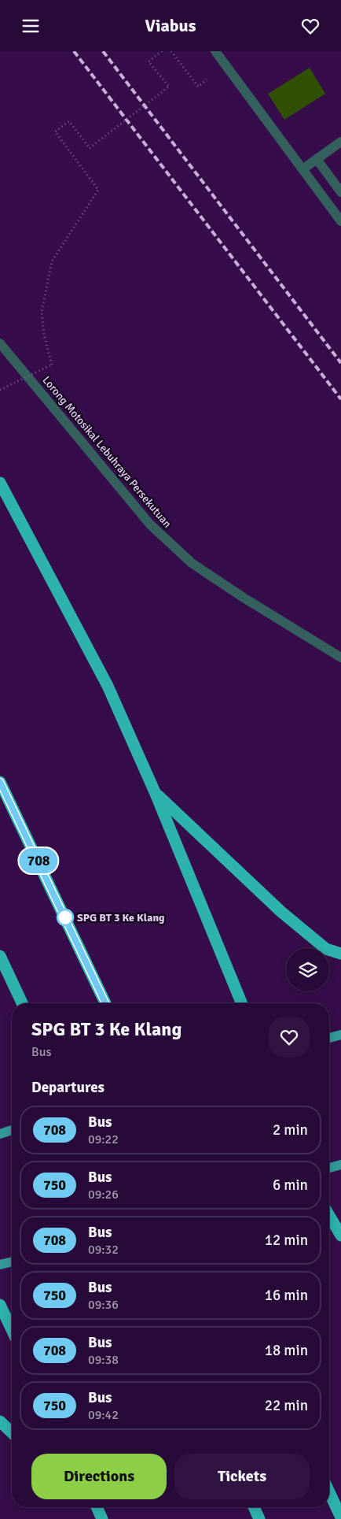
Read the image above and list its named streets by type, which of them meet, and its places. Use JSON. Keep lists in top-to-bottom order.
{
  "streets": {
    "lane": ["Lorong Motosikal Lebuhraya Persekutuan"]
  },
  "places": ["SPG BT 3 Ke Klang"],
  "lines": ["bus line 708"],
  "page": {
    "header": "Viabus",
    "on_map": "708",
    "heading": [
      ["SPG BT 3 Ke Klang", "Bus"],
      "Departures"
    ],
    "list": [
      {
        "mark": "708",
        "name": "Bus",
        "note": "09:22",
        "value": "2 min"
      },
      {
        "mark": "750",
        "name": "Bus",
        "note": "09:26",
        "value": "6 min"
      },
      {
        "mark": "708",
        "name": "Bus",
        "note": "09:32",
        "value": "12 min"
      },
      {
        "mark": "750",
        "name": "Bus",
        "note": "09:36",
        "value": "16 min"
      },
      {
        "mark": "708",
        "name": "Bus",
        "note": "09:38",
        "value": "18 min"
      },
      {
        "mark": "750",
        "name": "Bus",
        "note": "09:42",
        "value": "22 min"
      }
    ],
    "buttons": ["Directions", "Tickets"]
  }
}
